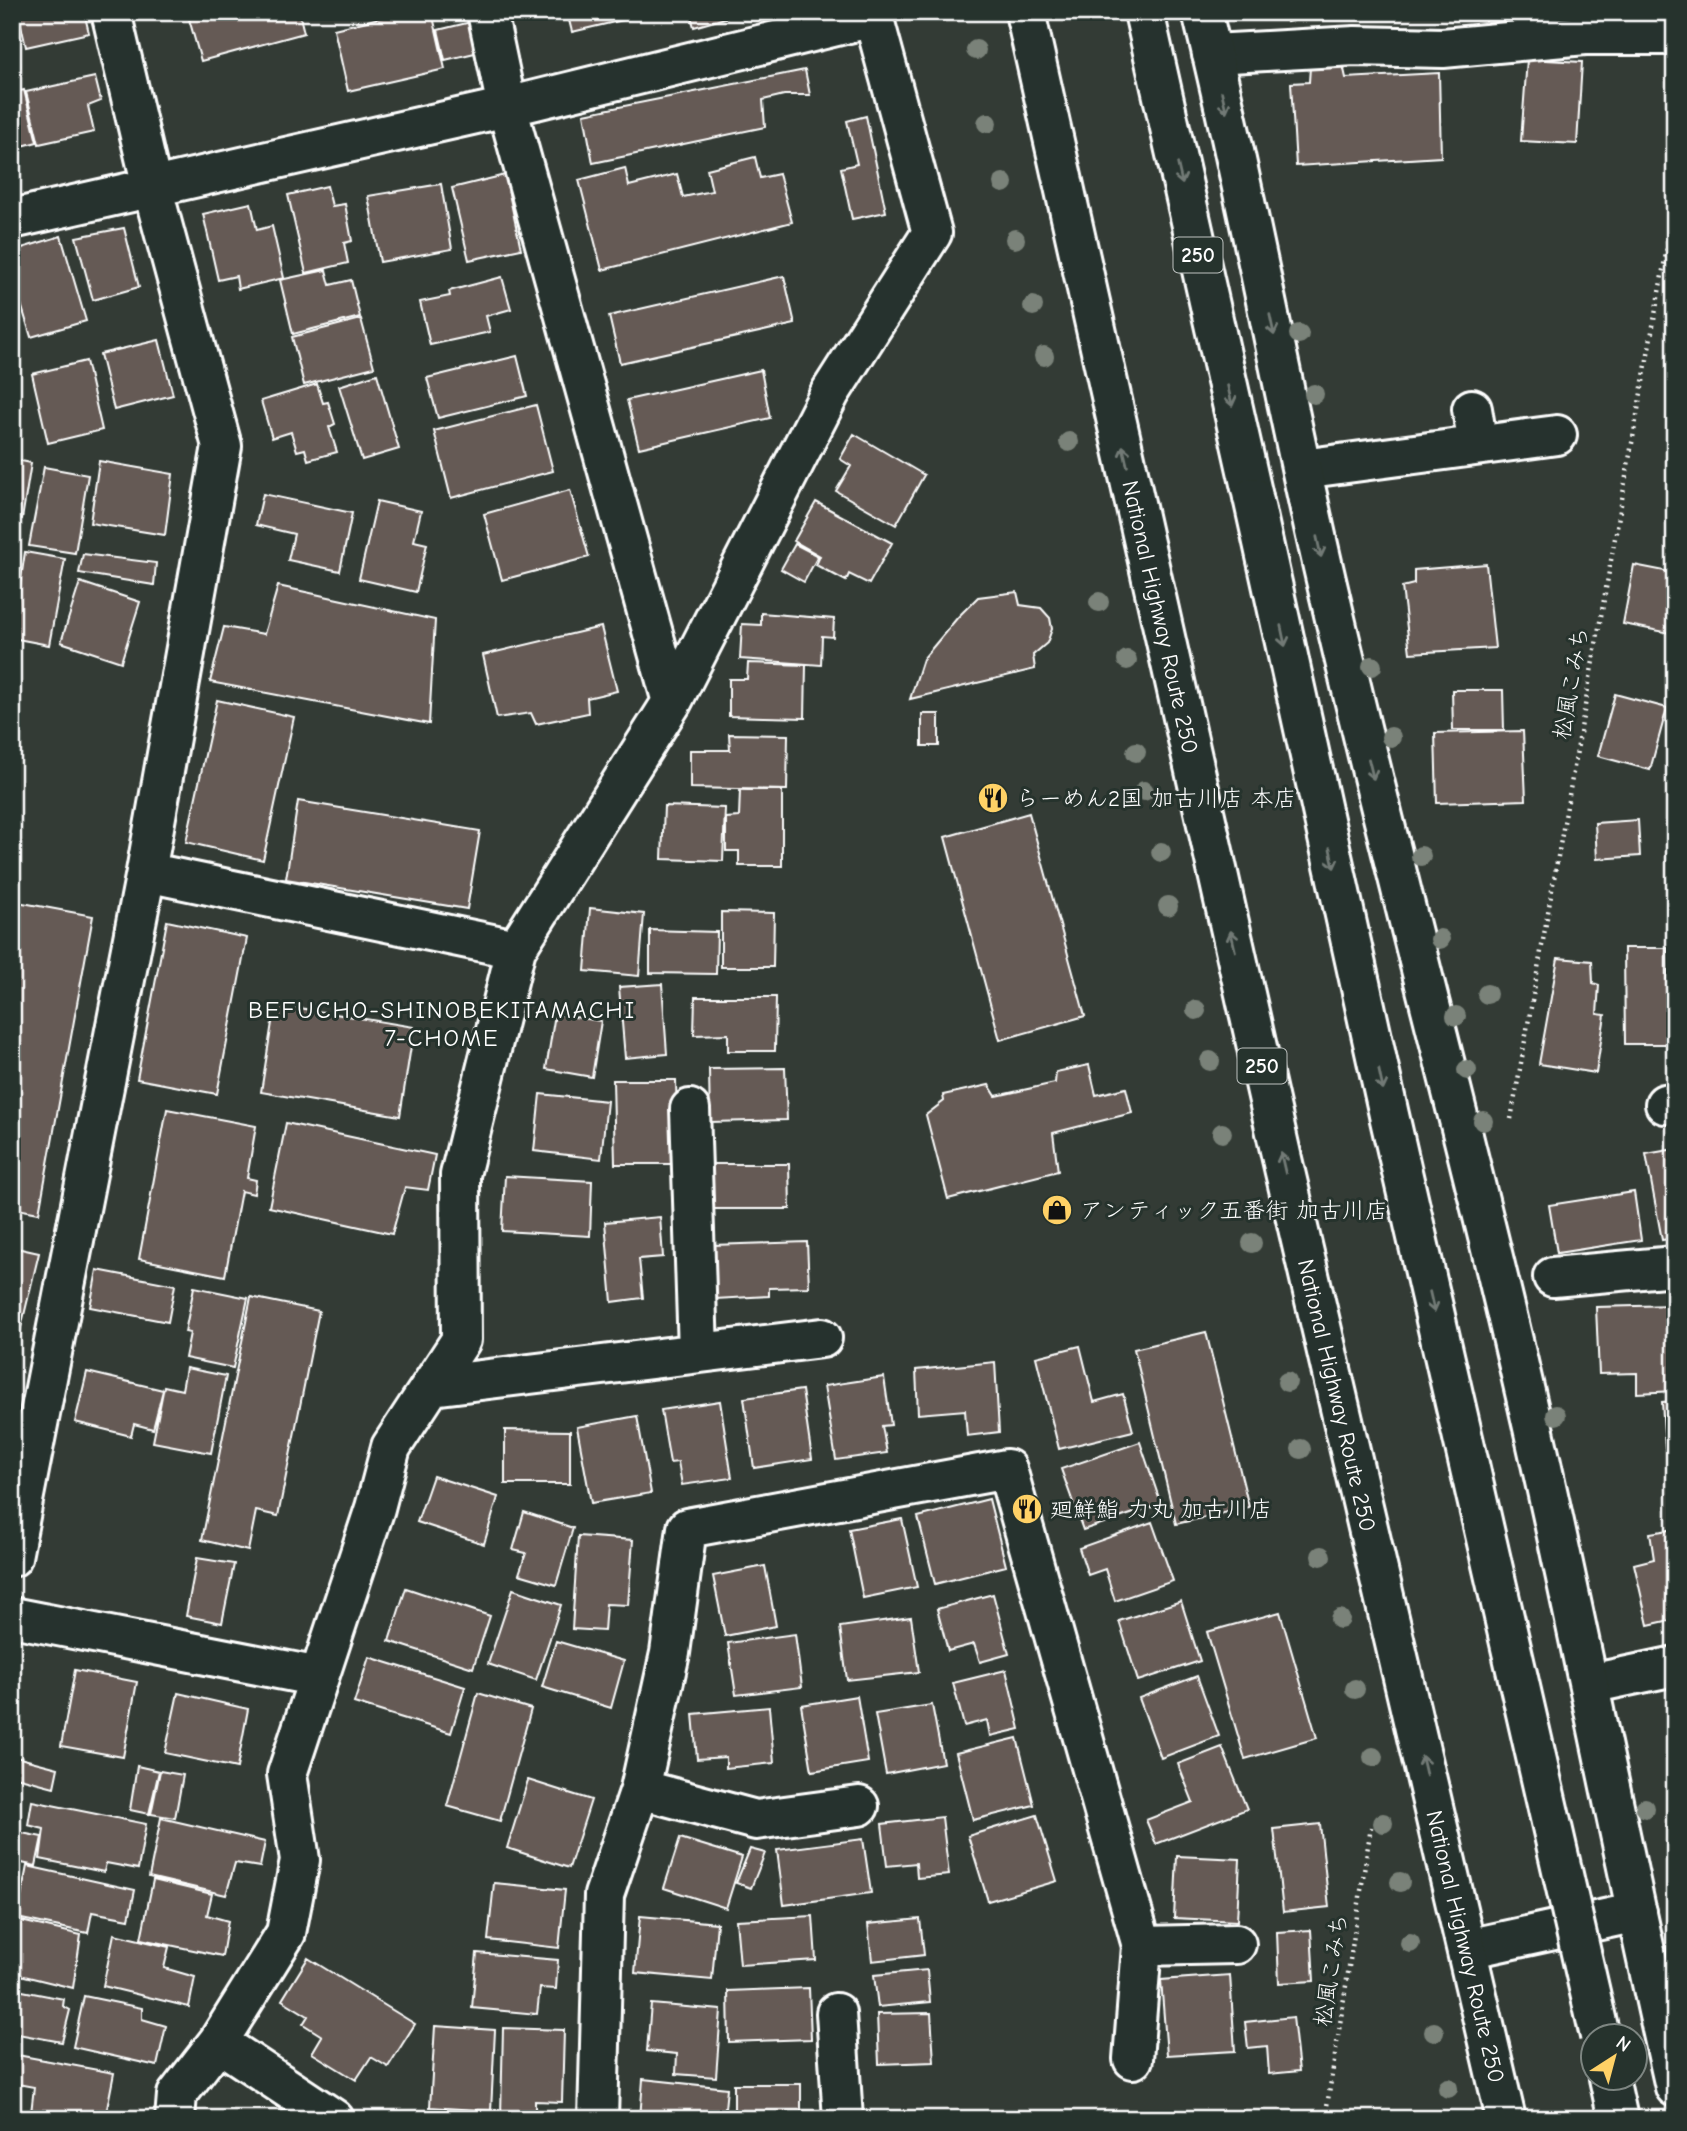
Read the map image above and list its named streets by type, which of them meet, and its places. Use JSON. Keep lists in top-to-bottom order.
{
  "streets": {
    "main road": ["250", "National Highway Route 250"],
    "path": ["松風こみち"]
  },
  "districts": ["BEFUCHO-SHINOBEKITAMACHI 7-CHOME"],
  "places": {
    "restaurant": ["らーめん2国 加古川店 本店", "廻鮮鮨 力丸 加古川店"],
    "shop": ["アンティック五番街 加古川店"]
  },
  "north": "top right"
}
